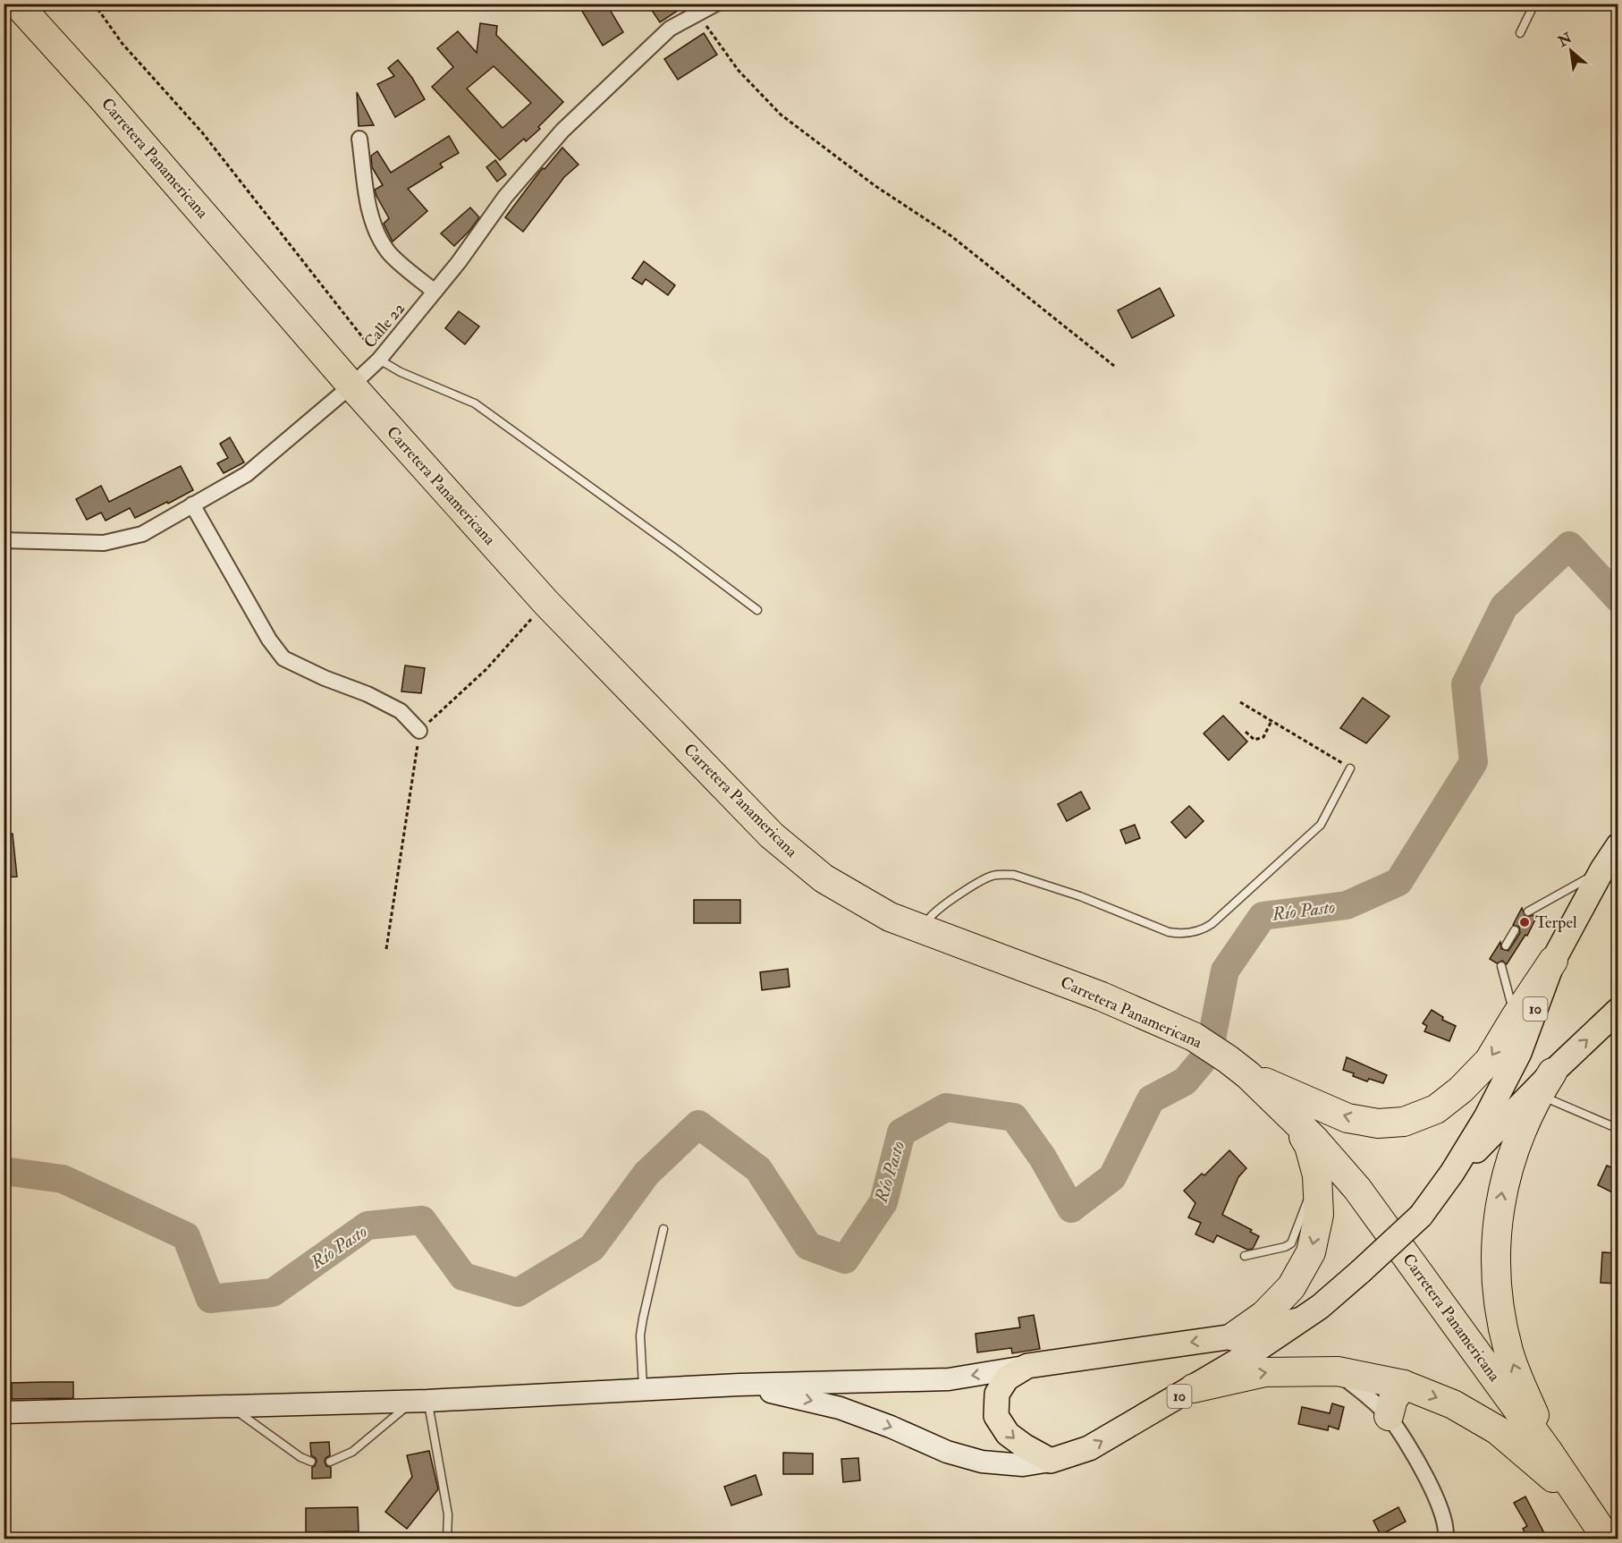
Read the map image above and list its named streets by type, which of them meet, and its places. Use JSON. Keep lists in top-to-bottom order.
{
  "streets": {
    "highway": ["Carretera Panamericana"],
    "main road": ["10"],
    "street": ["Calle 22"]
  },
  "crossings": [
    ["Carretera Panamericana", "Calle 22"]
  ],
  "water": ["Río Pasto"],
  "places": ["Terpel"],
  "north": "top left"
}
